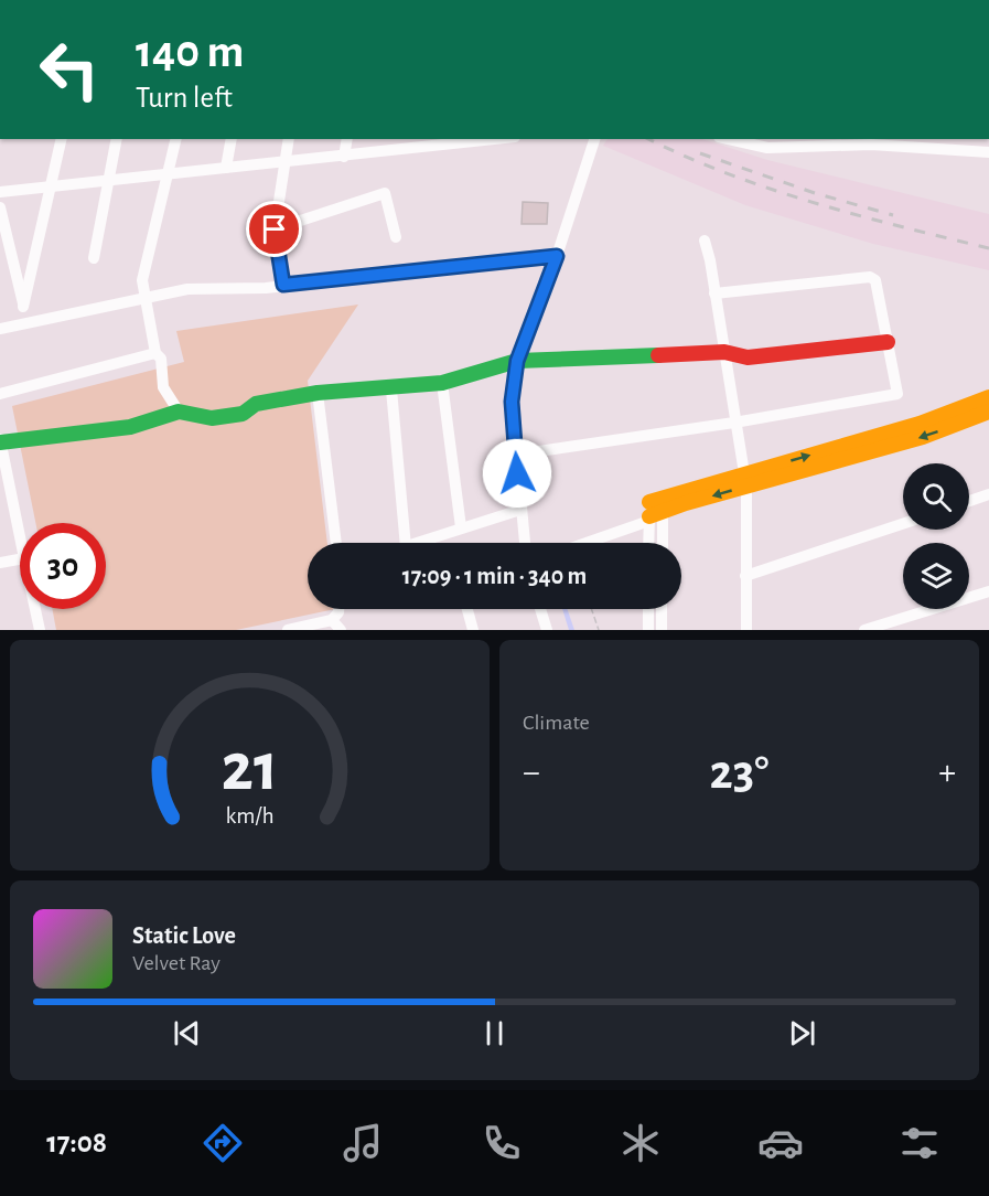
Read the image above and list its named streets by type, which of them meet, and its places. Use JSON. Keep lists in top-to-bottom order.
{
  "page": {
    "turn": ["140 m", "Turn left"],
    "limit": "30",
    "trip": "17:09 · 1 min · 340 m",
    "tile": "Climate",
    "heat": ["−", "23°", "+"],
    "song": ["Static Love", "Velvet Ray"],
    "tabs": "17:08",
    "gauge": ["21", "km/h"]
  }
}
